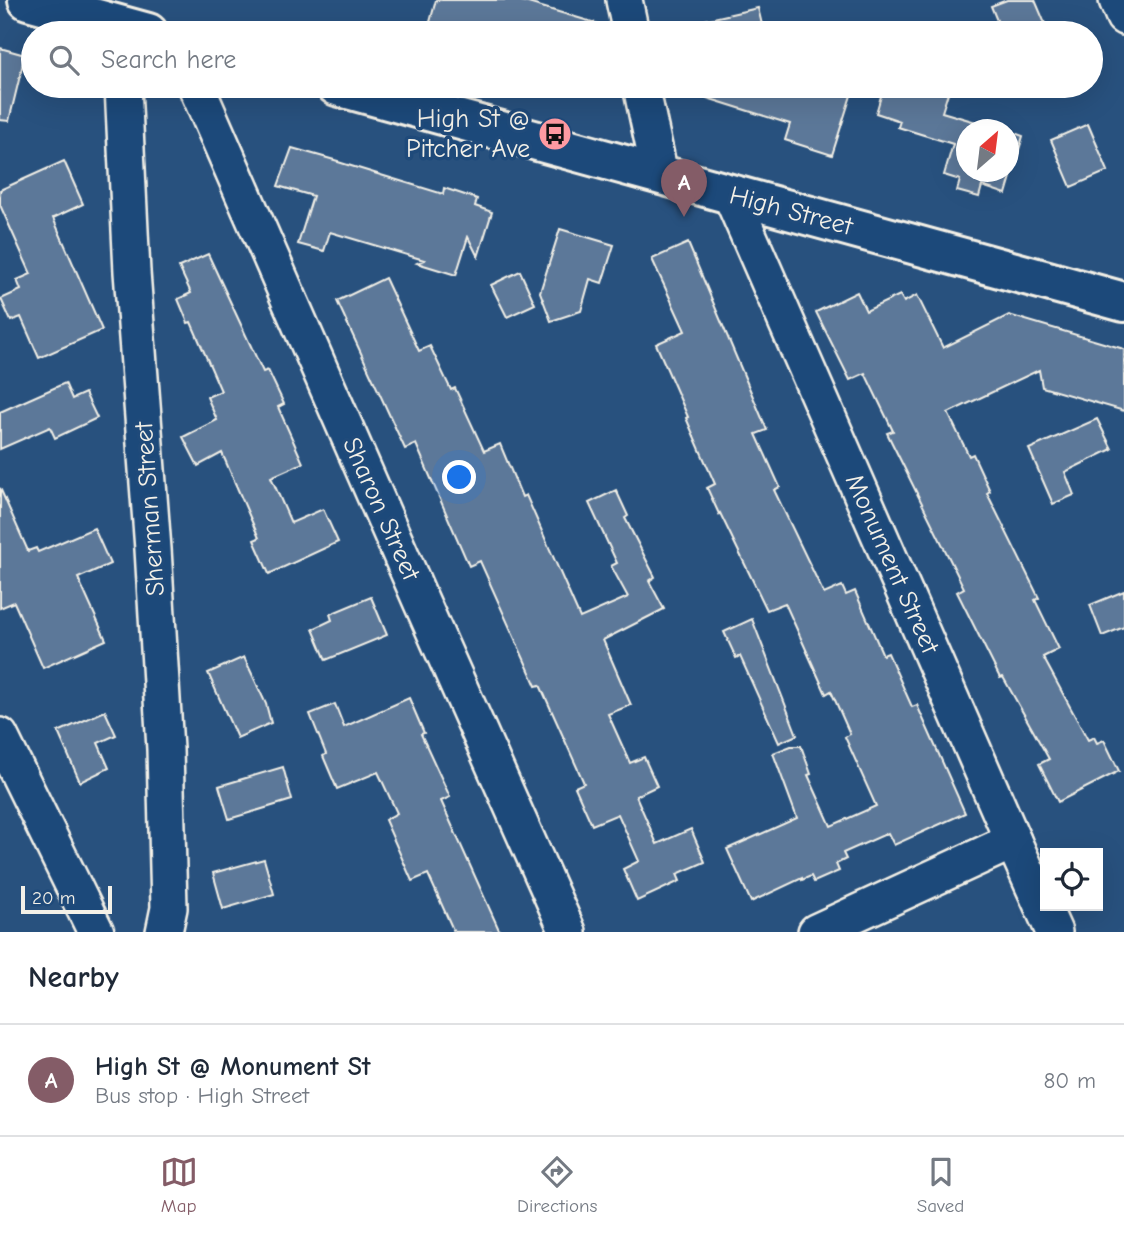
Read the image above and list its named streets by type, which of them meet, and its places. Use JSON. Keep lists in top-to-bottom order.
{
  "streets": {
    "main road": ["High Street"],
    "street": ["Sherman Street", "Sharon Street", "Monument Street"]
  },
  "crossings": [
    ["High Street", "Monument Street"]
  ],
  "places": {
    "bus stop": ["High St @ Pitcher Ave"]
  },
  "scale_bar": "20 m",
  "north": "top right",
  "page": {
    "search": "Search here",
    "pins": "A",
    "scale": "20 m",
    "heading": "Nearby",
    "list": [
      {
        "mark": "A",
        "name": "High St @ Monument St",
        "note": "Bus stop · High Street",
        "value": "80 m"
      }
    ],
    "nav": ["Map", "Directions", "Saved"]
  }
}
